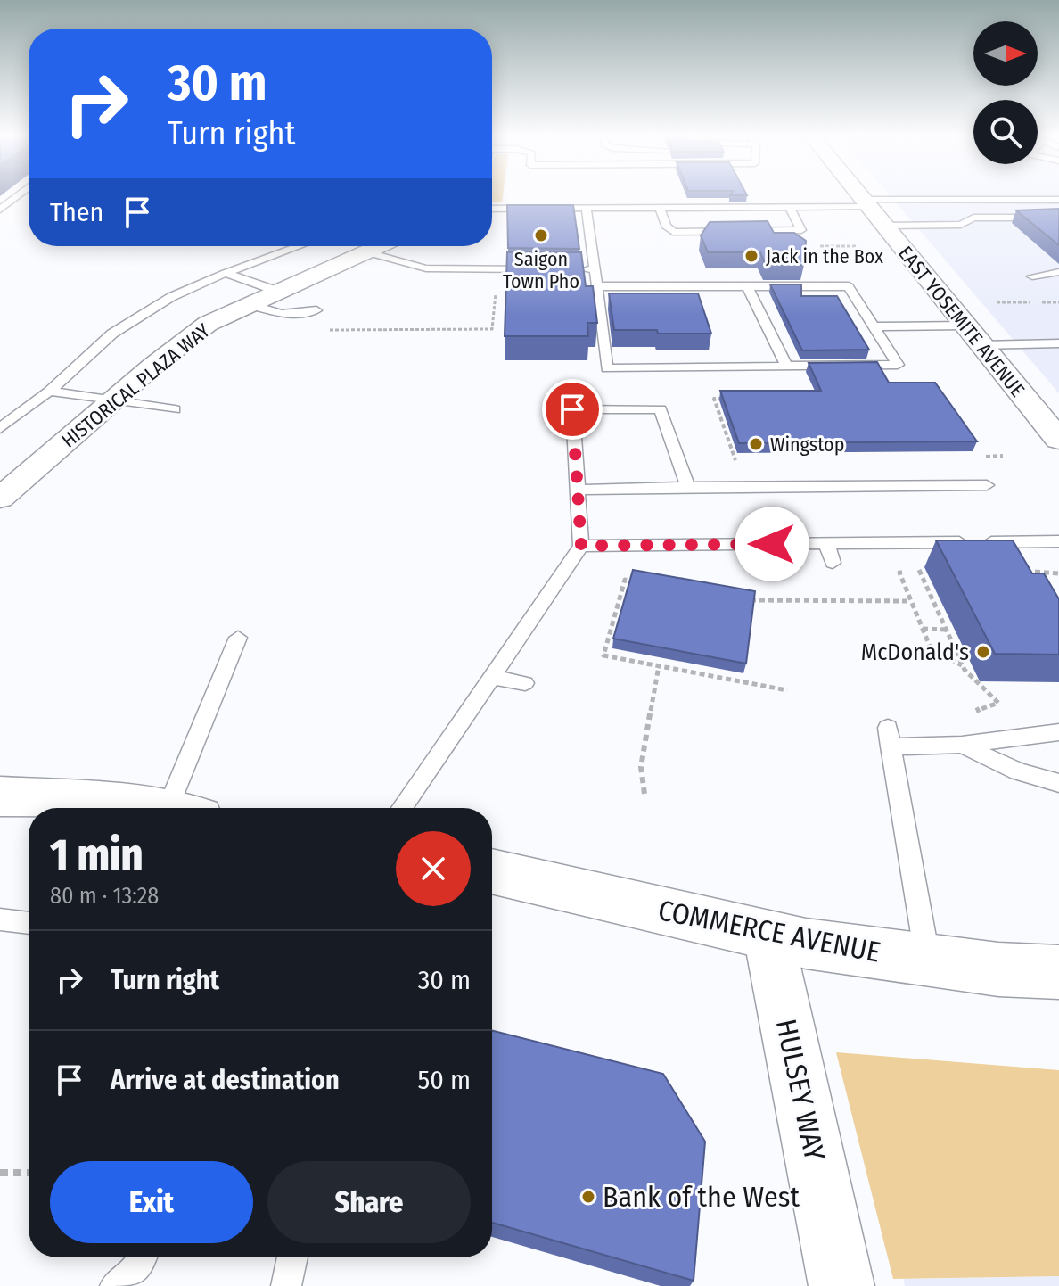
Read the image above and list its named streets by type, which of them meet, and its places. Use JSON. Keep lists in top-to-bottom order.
{
  "streets": {
    "main road": ["EAST YOSEMITE AVENUE", "COMMERCE AVENUE"],
    "street": ["HISTORICAL PLAZA WAY", "HULSEY WAY"]
  },
  "crossings": [
    ["COMMERCE AVENUE", "HULSEY WAY"]
  ],
  "places": [
    "Saigon Town Pho",
    "Jack in the Box",
    "Wingstop",
    "McDonald's",
    "Bank of the West"
  ],
  "north": "right",
  "page": {
    "turn": ["30 m", "Turn right"],
    "then": "Then",
    "heading": ["1 min", "80 m · 13:28"],
    "list": [
      {
        "name": "Turn right",
        "value": "30 m"
      },
      {
        "name": "Arrive at destination",
        "value": "50 m"
      }
    ],
    "buttons": ["Exit", "Share"]
  }
}
